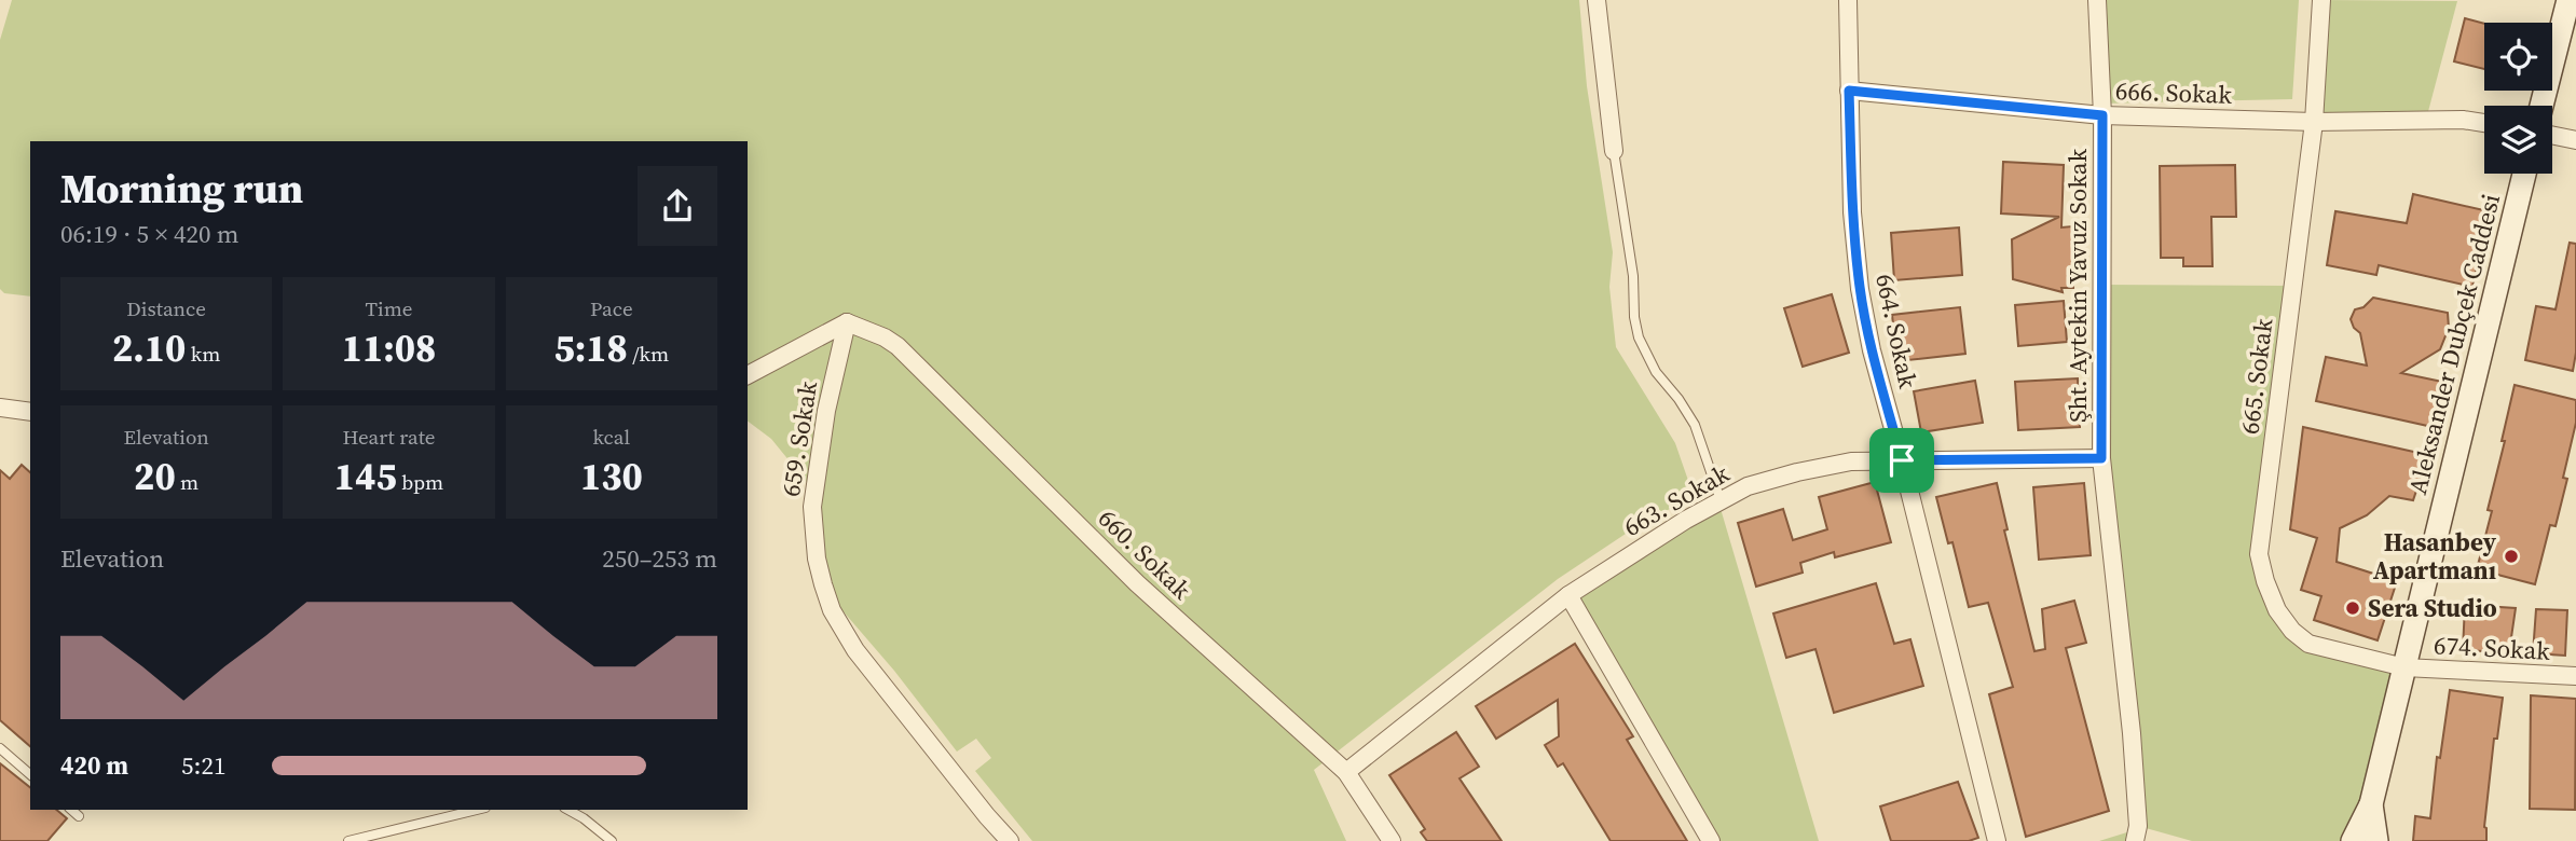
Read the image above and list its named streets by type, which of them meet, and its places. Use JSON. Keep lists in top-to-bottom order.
{
  "streets": {
    "main road": ["Aleksander Dubçek Caddesi"],
    "street": [
      "666. Sokak",
      "Şht. Aytekin Yavuz Sokak",
      "664. Sokak",
      "665. Sokak",
      "659. Sokak",
      "663. Sokak",
      "660. Sokak",
      "674. Sokak"
    ]
  },
  "crossings": [
    ["666. Sokak", "Şht. Aytekin Yavuz Sokak"],
    ["666. Sokak", "664. Sokak"],
    ["666. Sokak", "665. Sokak"],
    ["Şht. Aytekin Yavuz Sokak", "663. Sokak"],
    ["664. Sokak", "663. Sokak"],
    ["Aleksander Dubçek Caddesi", "665. Sokak"],
    ["Aleksander Dubçek Caddesi", "674. Sokak"],
    ["665. Sokak", "674. Sokak"],
    ["659. Sokak", "660. Sokak"],
    ["663. Sokak", "660. Sokak"]
  ],
  "places": ["Hasanbey Apartmanı", "Sera Studio"],
  "page": {
    "heading": ["Morning run", "06:19 · 5 × 420 m"],
    "stats": [
      ["Distance", "2.10 km"],
      ["Time", "11:08"],
      ["Pace", "5:18 /km"],
      ["Elevation", "20 m"],
      ["Heart rate", "145 bpm"],
      ["kcal", "130"]
    ],
    "chart": ["Elevation", "250–253 m"],
    "list": [
      {
        "name": "420 m",
        "note": "5:21"
      }
    ]
  }
}
